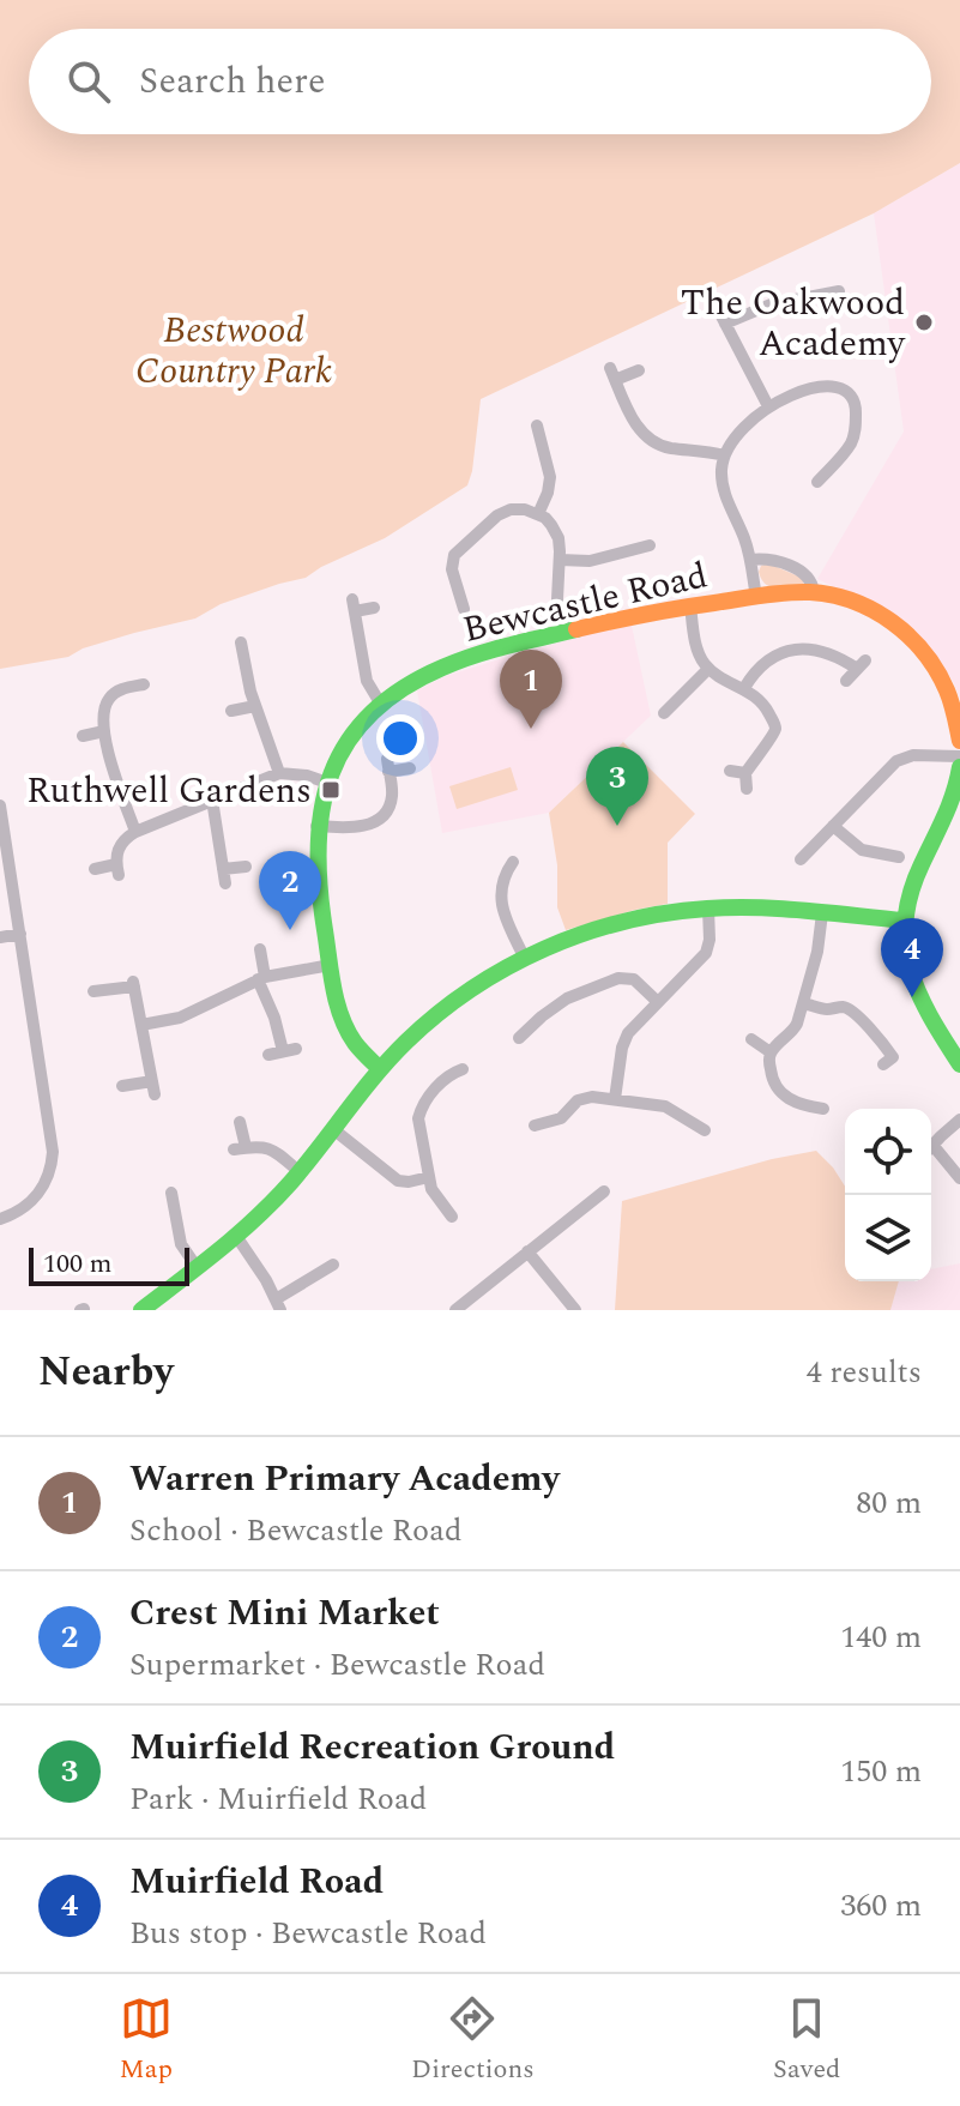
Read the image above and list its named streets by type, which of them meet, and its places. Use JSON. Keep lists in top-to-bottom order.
{
  "streets": {
    "street": ["Bewcastle Road"]
  },
  "parks": ["Bestwood Country Park"],
  "places": {
    "other": ["The Oakwood Academy"],
    "transit": ["Ruthwell Gardens"]
  },
  "scale_bar": "100 m",
  "page": {
    "search": "Search here",
    "pins": [
      "1",
      "3",
      "2",
      "4"
    ],
    "scale": "100 m",
    "heading": ["Nearby", "4 results"],
    "list": [
      {
        "mark": "1",
        "name": "Warren Primary Academy",
        "note": "School · Bewcastle Road",
        "value": "80 m"
      },
      {
        "mark": "2",
        "name": "Crest Mini Market",
        "note": "Supermarket · Bewcastle Road",
        "value": "140 m"
      },
      {
        "mark": "3",
        "name": "Muirfield Recreation Ground",
        "note": "Park · Muirfield Road",
        "value": "150 m"
      },
      {
        "mark": "4",
        "name": "Muirfield Road",
        "note": "Bus stop · Bewcastle Road",
        "value": "360 m"
      }
    ],
    "nav": ["Map", "Directions", "Saved"]
  }
}
